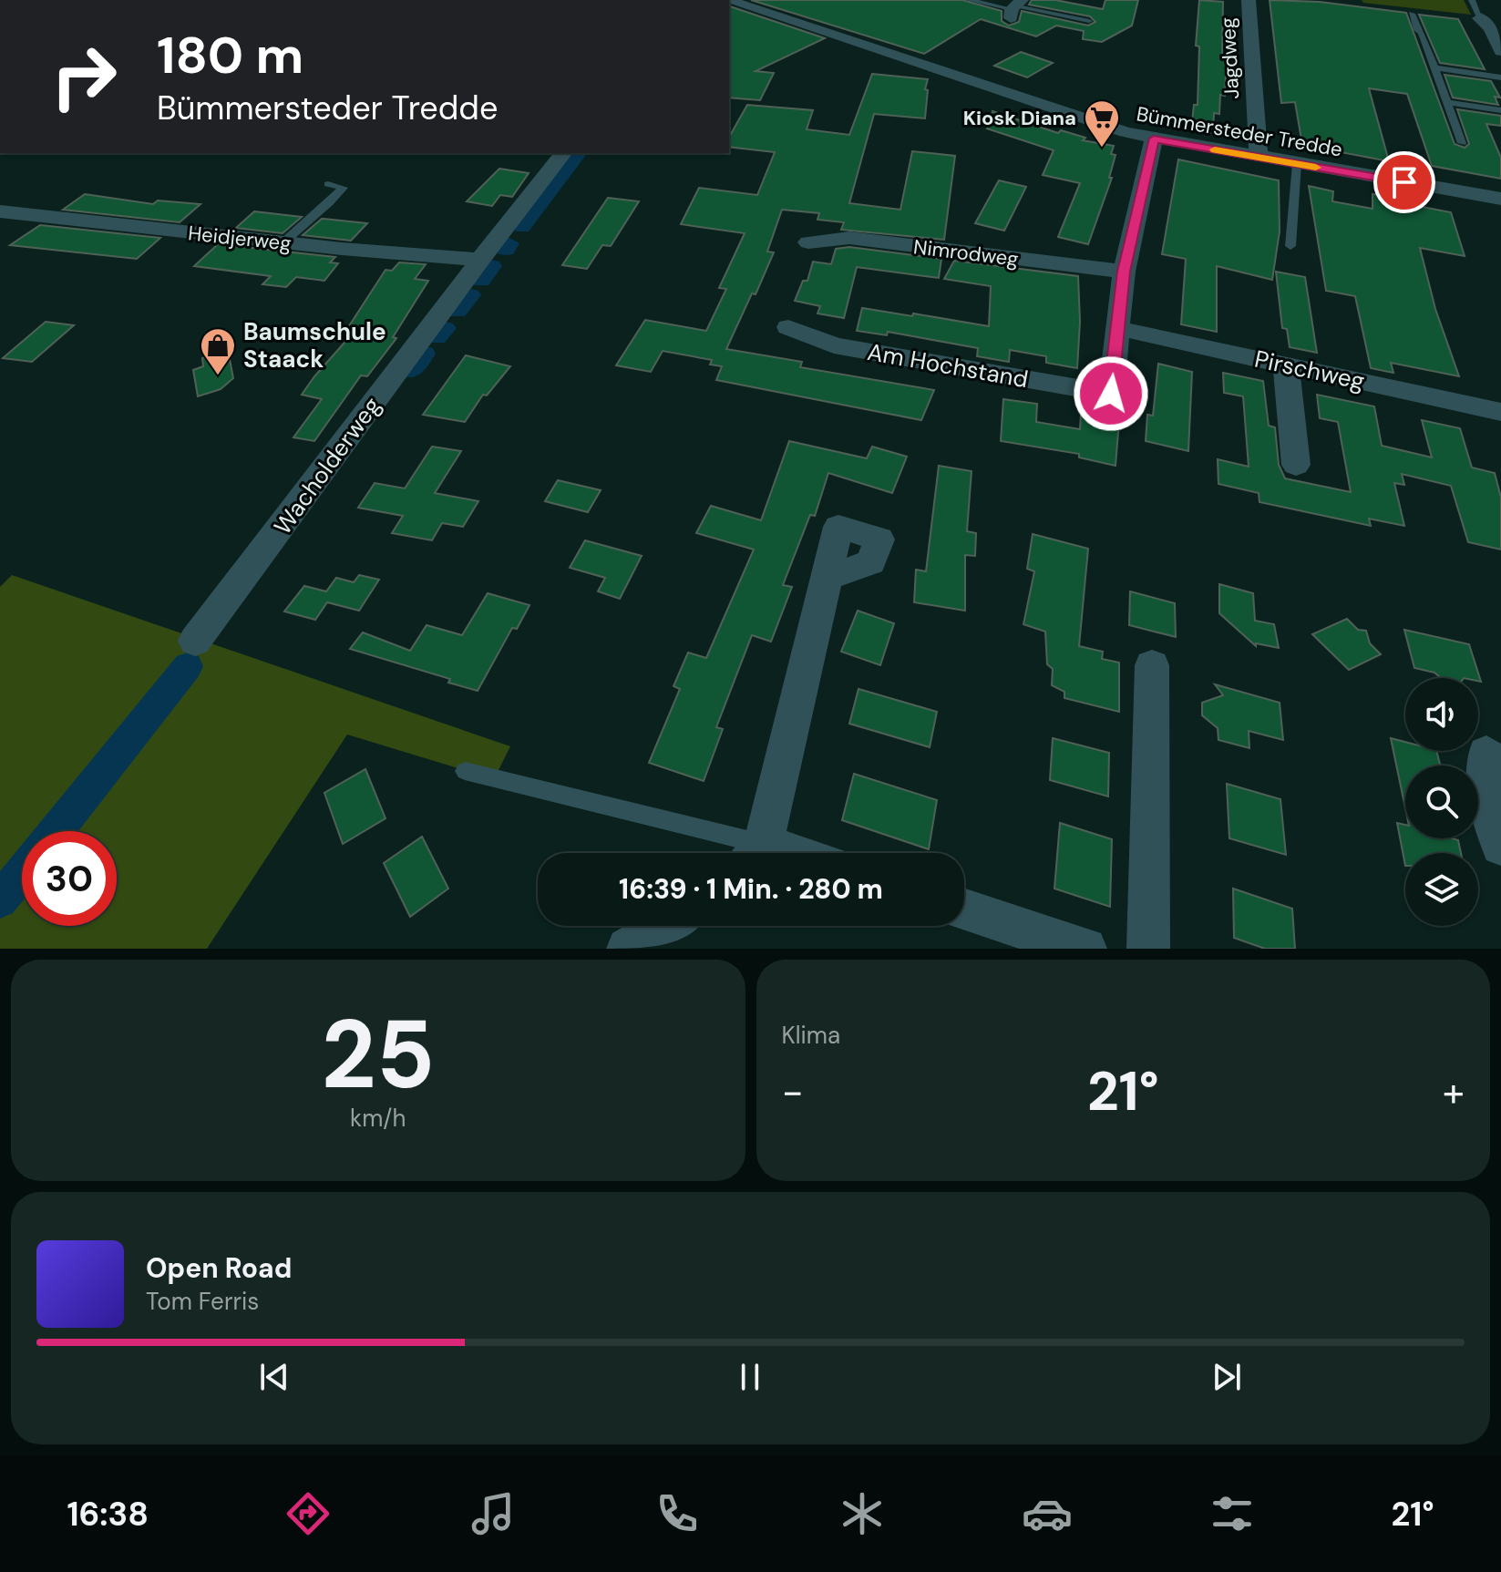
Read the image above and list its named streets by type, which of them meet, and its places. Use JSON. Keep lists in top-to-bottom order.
{
  "streets": {
    "street": [
      "Jagdweg",
      "Bümmersteder Tredde",
      "Heidjerweg",
      "Nimrodweg",
      "Am Hochstand",
      "Pirschweg",
      "Wacholderweg"
    ]
  },
  "crossings": [
    ["Jagdweg", "Bümmersteder Tredde"],
    ["Heidjerweg", "Wacholderweg"],
    ["Am Hochstand", "Pirschweg"]
  ],
  "places": {
    "supermarket": ["Kiosk Diana"],
    "shop": ["Baumschule Staack"]
  },
  "page": {
    "turn": ["180 m", "Bümmersteder Tredde"],
    "limit": "30",
    "trip": "16:39 · 1 Min. · 280 m",
    "tile": [
      ["25", "km/h"],
      "Klima"
    ],
    "heat": ["−", "21°", "+"],
    "song": ["Open Road", "Tom Ferris"],
    "tabs": ["16:38", "21°"]
  }
}
